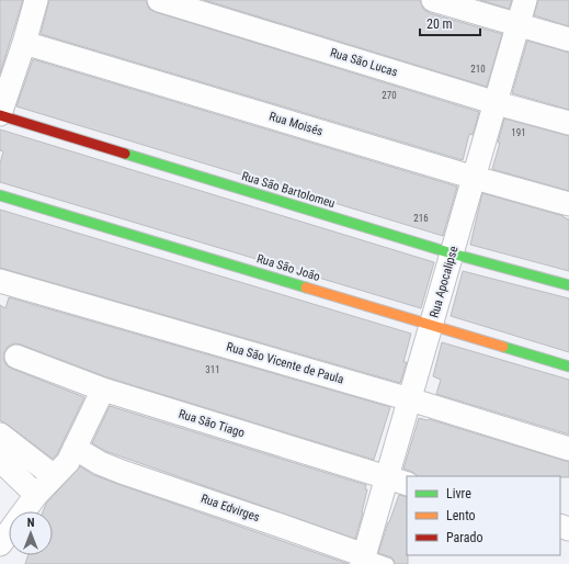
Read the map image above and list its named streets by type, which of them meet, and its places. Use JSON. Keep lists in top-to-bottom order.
{
  "streets": {
    "street": [
      "Rua São Lucas",
      "Rua Moisés",
      "Rua São Bartolomeu",
      "Rua São João",
      "Rua Apocalipse",
      "Rua São Vicente de Paula",
      "Rua São Tiago",
      "Rua Edvirges"
    ]
  },
  "crossings": [
    ["Rua São Lucas", "Rua Apocalipse"],
    ["Rua Moisés", "Rua Apocalipse"],
    ["Rua São Bartolomeu", "Rua Apocalipse"],
    ["Rua São João", "Rua Apocalipse"],
    ["Rua Apocalipse", "Rua São Vicente de Paula"],
    ["Rua Apocalipse", "Rua São Tiago"],
    ["Rua Apocalipse", "Rua Edvirges"]
  ],
  "house_numbers": [
    "210",
    "270",
    "191",
    "216",
    "311"
  ],
  "legend": ["Livre", "Lento", "Parado"],
  "scale_bar": "20 m",
  "north": "top"
}
